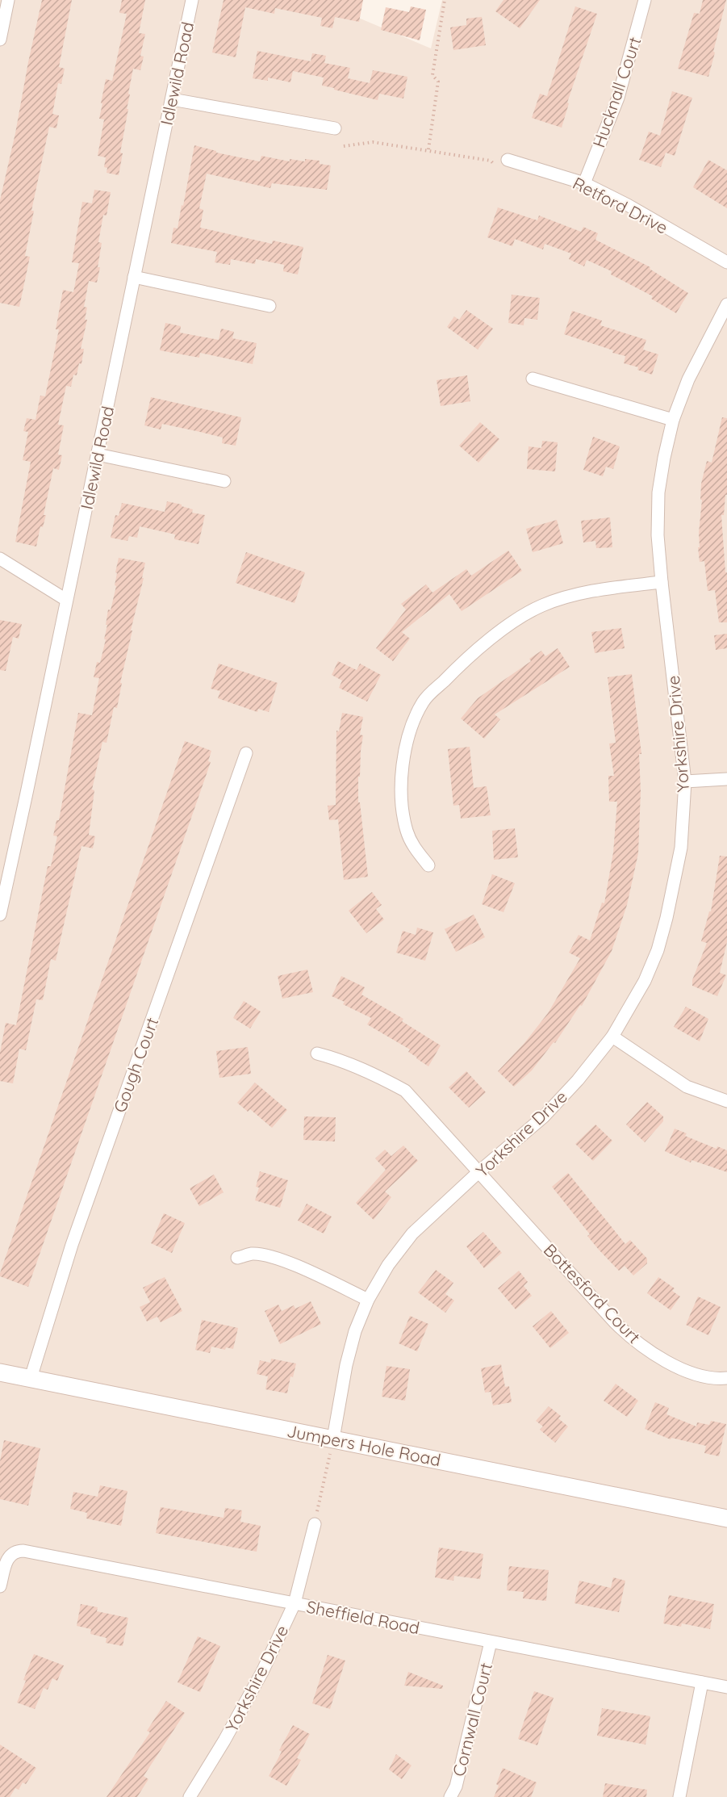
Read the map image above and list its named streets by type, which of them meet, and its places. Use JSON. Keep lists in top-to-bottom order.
{
  "streets": {
    "main road": ["Jumpers Hole Road"],
    "street": [
      "Idlewild Road",
      "Hucknall Court",
      "Retford Drive",
      "Yorkshire Drive",
      "Gough Court",
      "Bottesford Court",
      "Sheffield Road",
      "Cornwall Court"
    ]
  },
  "crossings": [
    ["Hucknall Court", "Retford Drive"],
    ["Yorkshire Drive", "Bottesford Court"],
    ["Yorkshire Drive", "Jumpers Hole Road"],
    ["Yorkshire Drive", "Sheffield Road"],
    ["Gough Court", "Jumpers Hole Road"],
    ["Sheffield Road", "Cornwall Court"]
  ]
}
